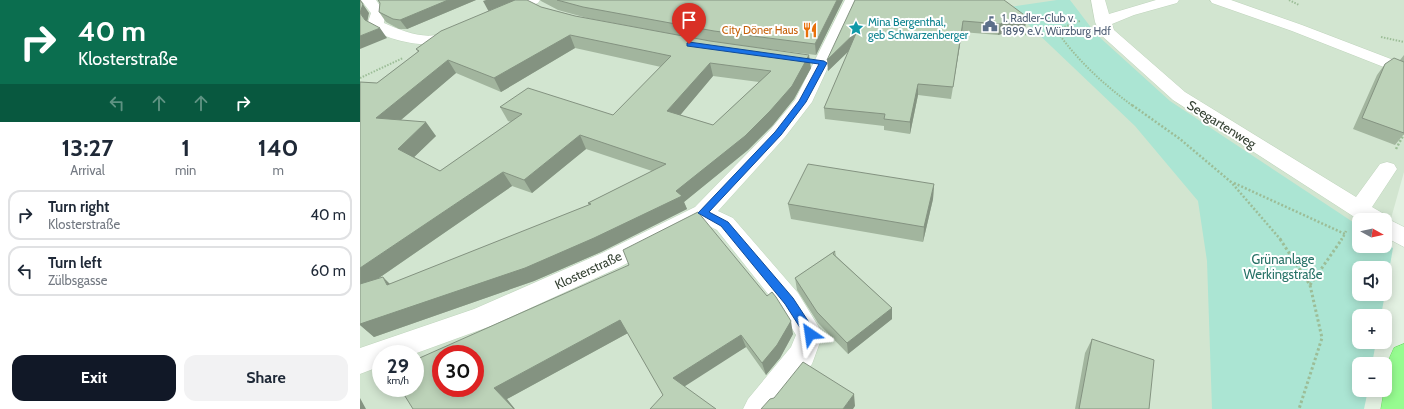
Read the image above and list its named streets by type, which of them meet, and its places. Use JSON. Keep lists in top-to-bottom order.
{
  "streets": {
    "street": ["Seegartenweg", "Klosterstraße"]
  },
  "parks": ["Grünanlage Werkingstraße"],
  "places": {
    "public building": ["1. Radler-Club v. 1899 e.V. Würzburg Hdf"],
    "place": ["Mina Bergenthal, geb Schwarzenberger"],
    "restaurant": ["City Döner Haus"]
  },
  "north": "right",
  "page": {
    "turn": ["40 m", "Klosterstraße"],
    "eta": [
      "13:27",
      "Arrival",
      "1",
      "min",
      "140",
      "m"
    ],
    "list": [
      {
        "name": "Turn right",
        "note": "Klosterstraße",
        "value": "40 m"
      },
      {
        "name": "Turn left",
        "note": "Zülbsgasse",
        "value": "60 m"
      }
    ],
    "map_buttons": ["+", "−"],
    "speed": "29 km/h",
    "limit": "30",
    "buttons": ["Exit", "Share"]
  }
}
